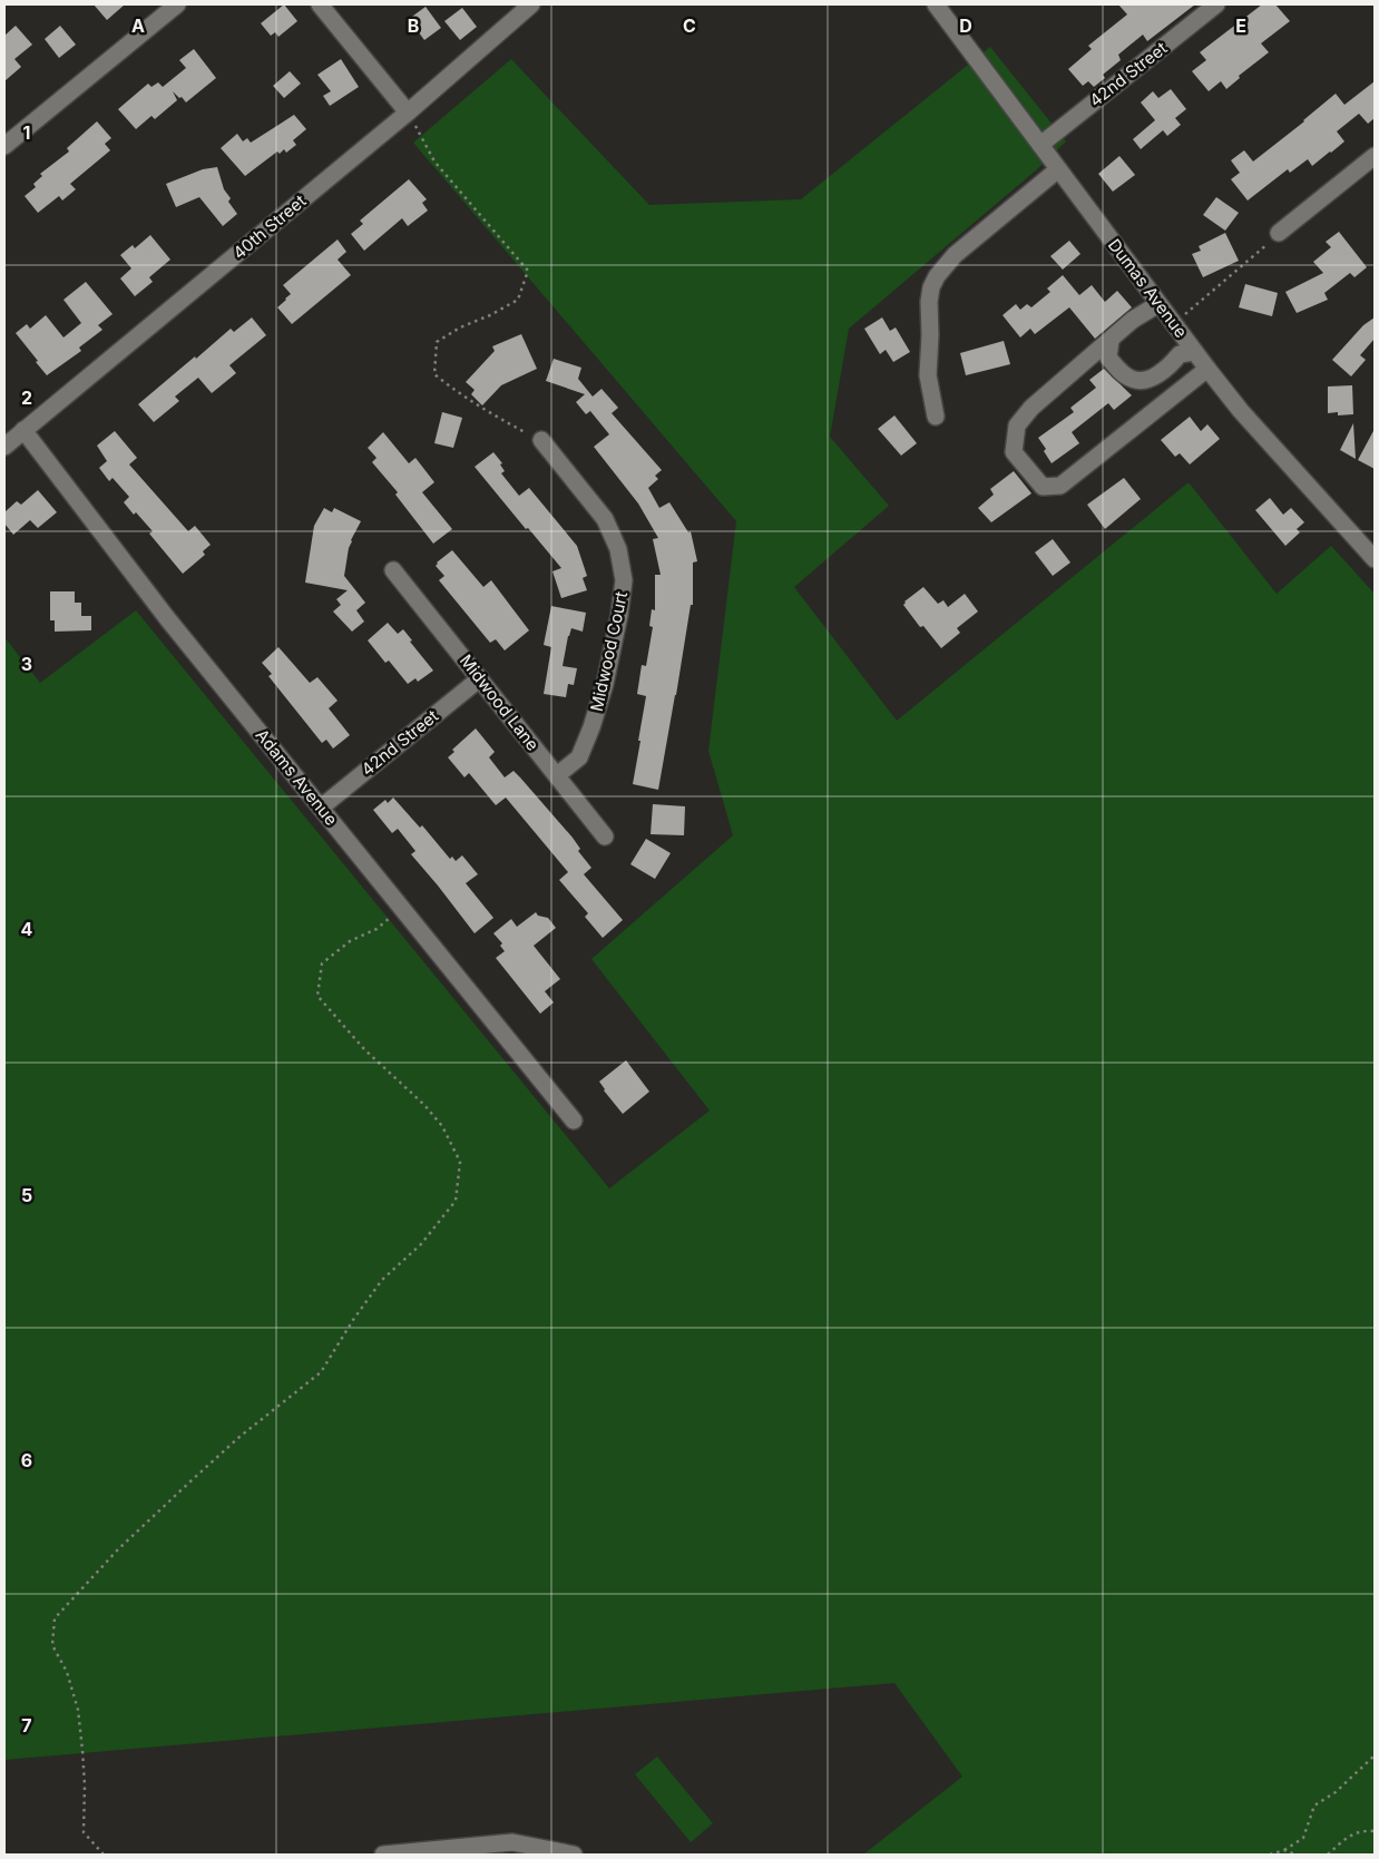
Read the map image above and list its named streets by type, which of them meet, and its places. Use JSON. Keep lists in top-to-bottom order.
{
  "streets": {
    "street": [
      "42nd Street",
      "40th Street",
      "Dumas Avenue",
      "Midwood Court",
      "Midwood Lane",
      "Adams Avenue"
    ]
  },
  "crossings": [
    ["42nd Street", "Dumas Avenue"],
    ["42nd Street", "Midwood Lane"],
    ["42nd Street", "Adams Avenue"],
    ["40th Street", "Adams Avenue"],
    ["Midwood Court", "Midwood Lane"]
  ],
  "grid": {
    "columns": [
      "A",
      "B",
      "C",
      "D",
      "E"
    ],
    "rows": [
      "1",
      "2",
      "3",
      "4",
      "5",
      "6",
      "7"
    ]
  }
}
